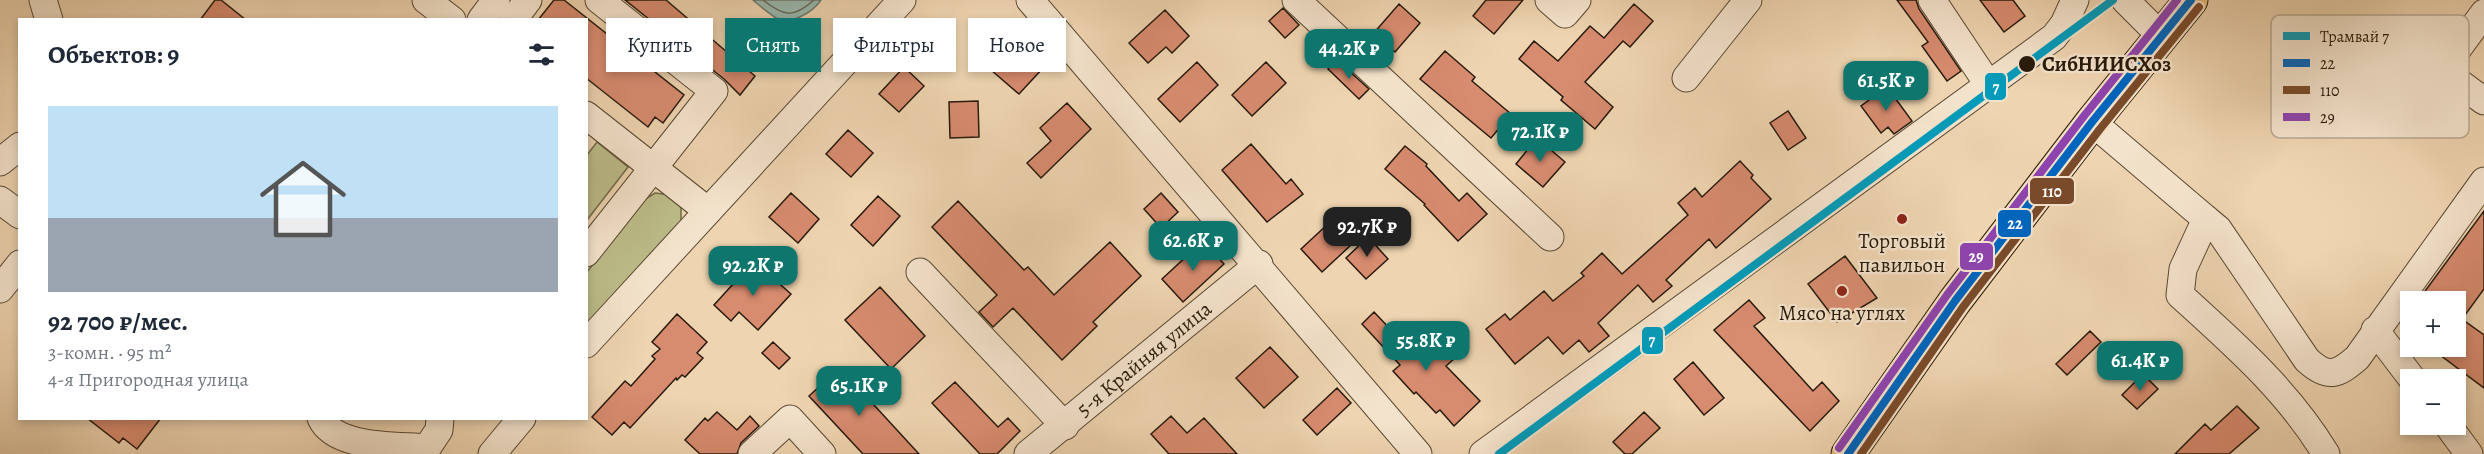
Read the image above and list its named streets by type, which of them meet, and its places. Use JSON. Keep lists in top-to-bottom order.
{
  "streets": {
    "street": ["5-я Крайняя улица"]
  },
  "places": ["СибНИИСХоз", "Торговый павильон", "Мясо на углях"],
  "lines": [
    "tram line 7",
    "transit line 22",
    "transit line 29",
    "transit line 110"
  ],
  "legend": [
    "Трамвай 7",
    "22",
    "110",
    "29"
  ],
  "page": {
    "chip": [
      "Купить",
      "Снять",
      "Фильтры",
      "Новое"
    ],
    "heading": "Объектов: 9",
    "price": [
      "44.2K ₽",
      "61.5K ₽",
      "72.1K ₽",
      "92.7K ₽",
      "62.6K ₽",
      "92.2K ₽",
      "55.8K ₽",
      "61.4K ₽",
      "65.1K ₽"
    ],
    "list": [
      {
        "name": "92 700 ₽/мес.",
        "note": "3-комн. · 95 m² · 4-я Пригородная улица"
      }
    ],
    "map_buttons": ["+", "−"]
  }
}
